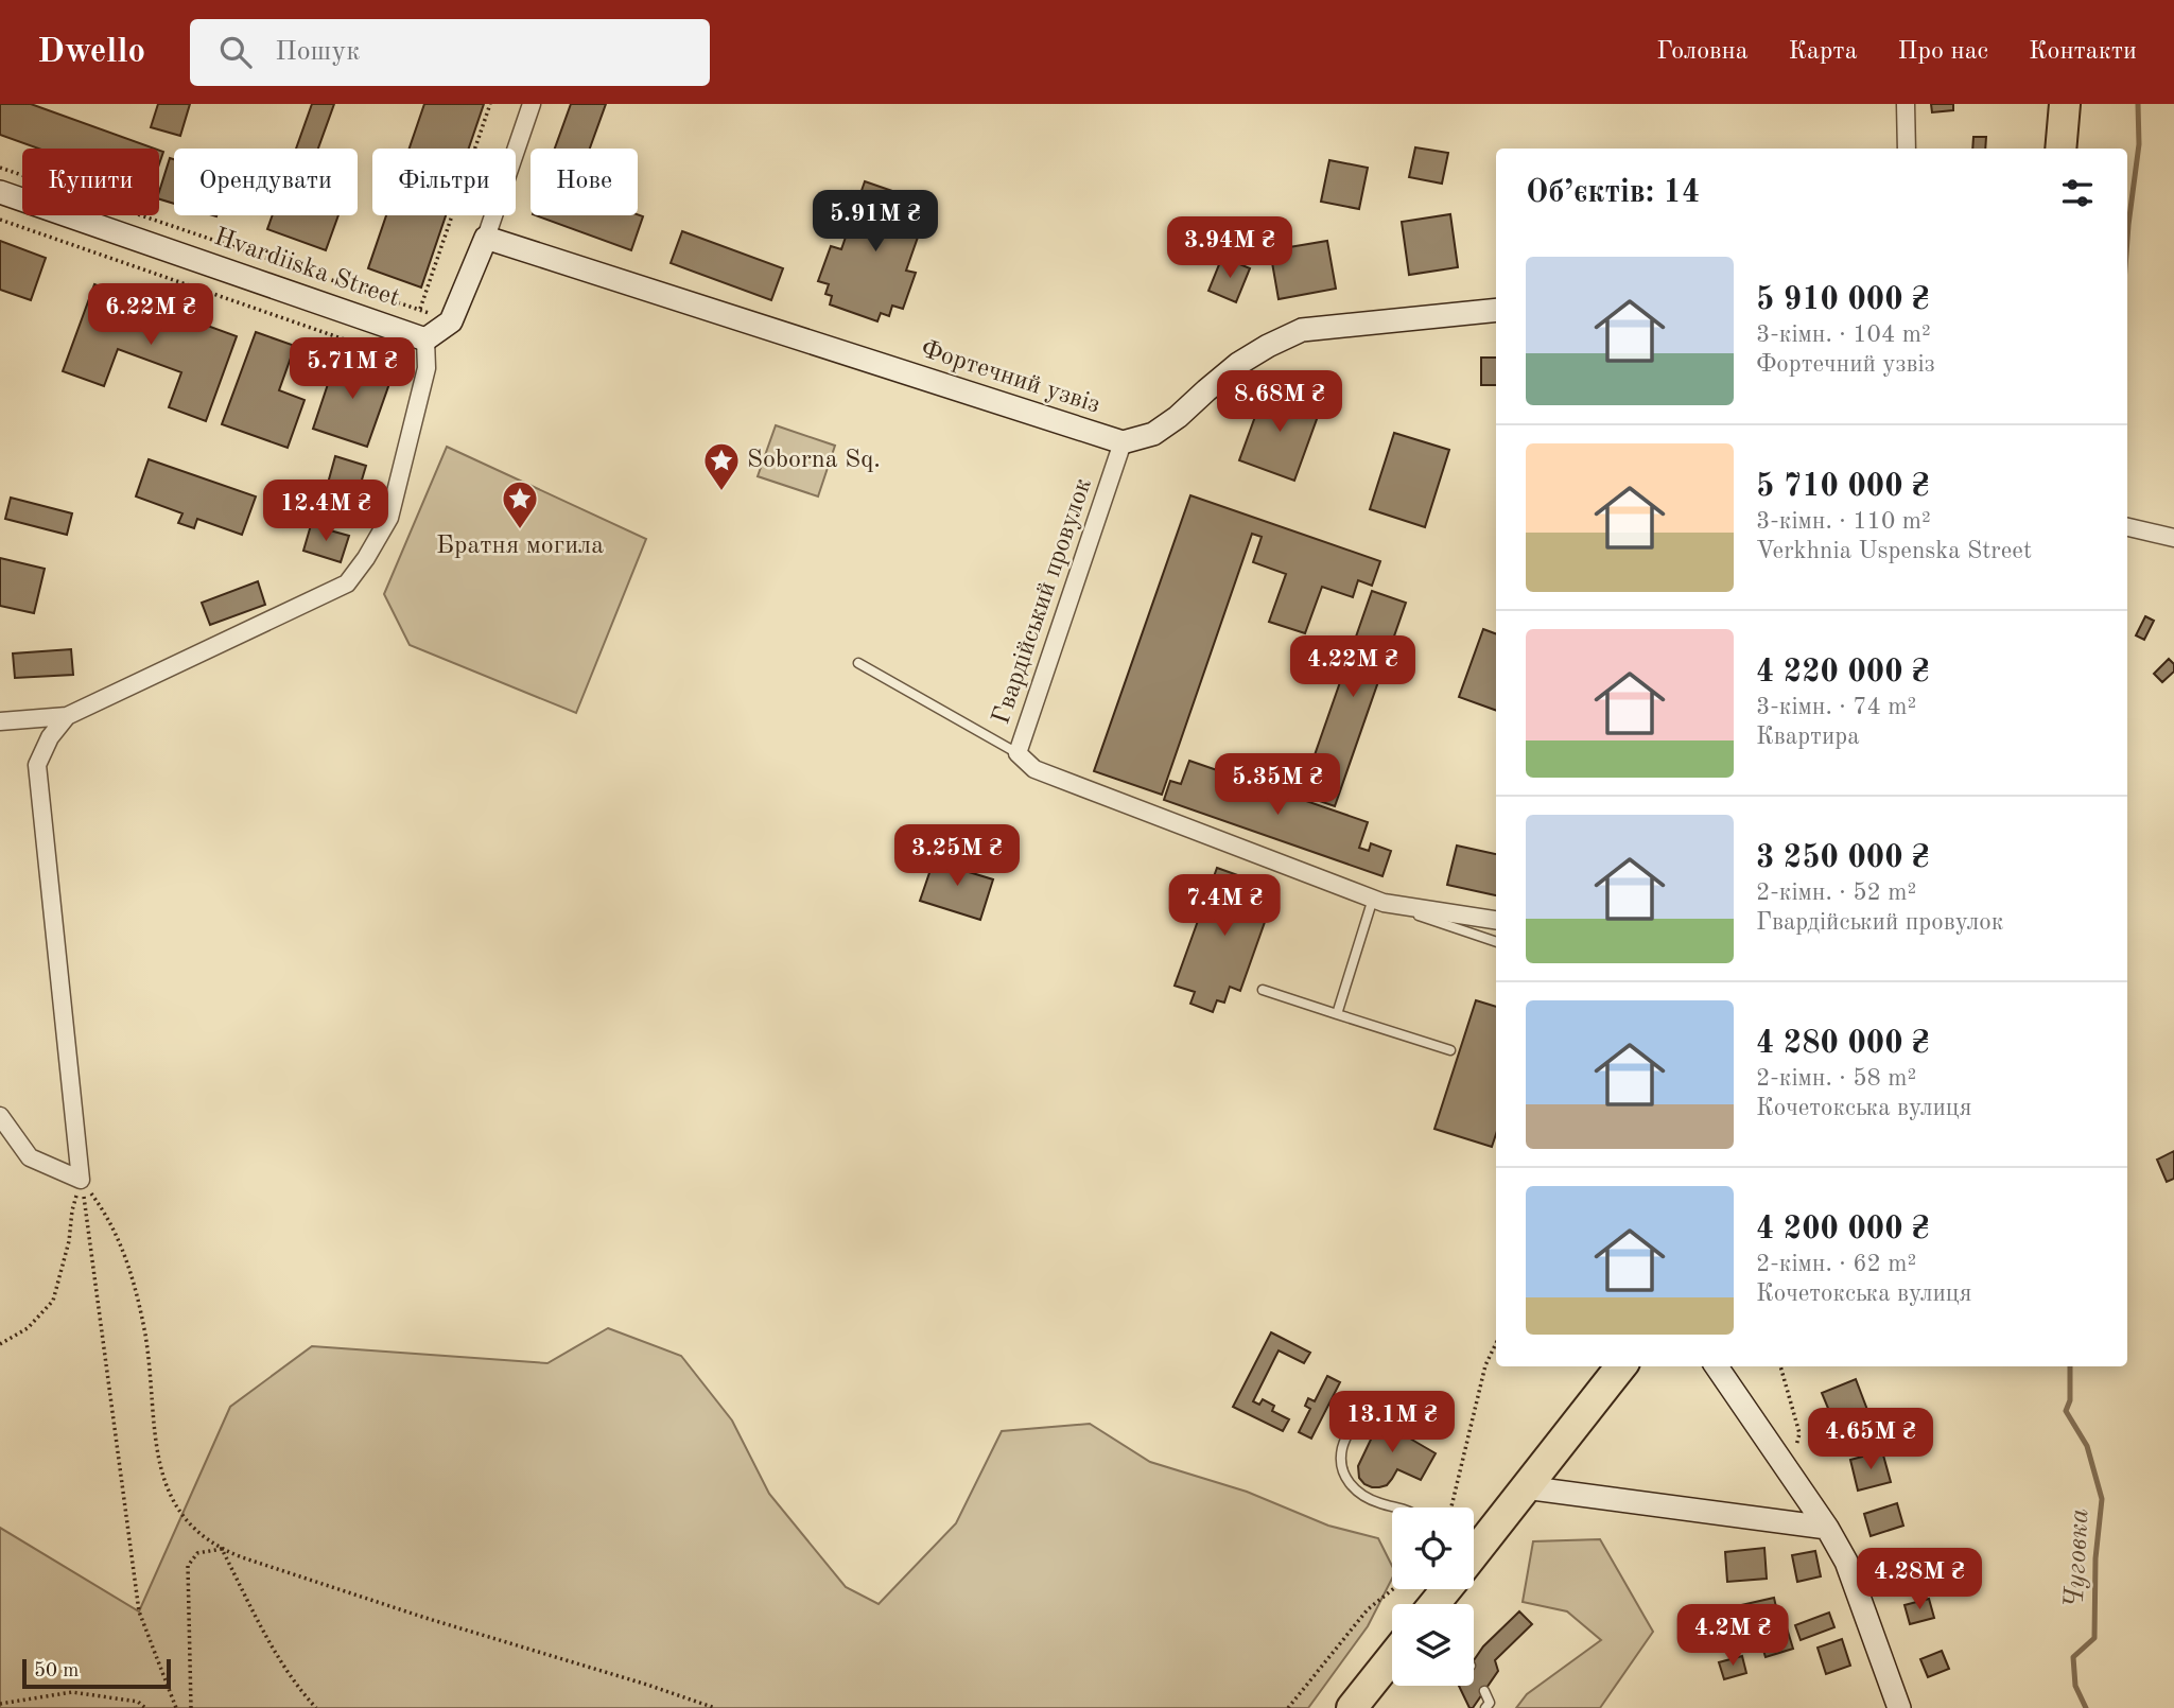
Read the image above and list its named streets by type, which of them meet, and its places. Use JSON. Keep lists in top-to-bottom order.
{
  "streets": {
    "street": ["Hvardiiska Street", "Фортечний узвіз", "Гвардійський провулок"]
  },
  "crossings": [
    ["Фортечний узвіз", "Гвардійський провулок"]
  ],
  "water": ["Чуговка"],
  "places": {
    "place": ["Soborna Sq.", "Братня могила"]
  },
  "scale_bar": "50 m",
  "page": {
    "header": "Dwello",
    "search": "Пошук",
    "nav": [
      "Головна",
      "Карта",
      "Про нас",
      "Контакти"
    ],
    "chip": [
      "Купити",
      "Орендувати",
      "Фільтри",
      "Нове"
    ],
    "heading": "Об’єктів: 14",
    "price": [
      "5.91M ₴",
      "3.94M ₴",
      "6.22M ₴",
      "5.71M ₴",
      "8.68M ₴",
      "12.4M ₴",
      "4.22M ₴",
      "5.35M ₴",
      "3.25M ₴",
      "7.4M ₴",
      "13.1M ₴",
      "4.65M ₴",
      "4.28M ₴",
      "4.2M ₴"
    ],
    "list": [
      {
        "name": "5 910 000 ₴",
        "note": "3-кімн. · 104 m² · Фортечний узвіз"
      },
      {
        "name": "5 710 000 ₴",
        "note": "3-кімн. · 110 m² · Verkhnia Uspenska Street"
      },
      {
        "name": "4 220 000 ₴",
        "note": "3-кімн. · 74 m² · Квартира"
      },
      {
        "name": "3 250 000 ₴",
        "note": "2-кімн. · 52 m² · Гвардійський провулок"
      },
      {
        "name": "4 280 000 ₴",
        "note": "2-кімн. · 58 m² · Кочетокська вулиця"
      },
      {
        "name": "4 200 000 ₴",
        "note": "2-кімн. · 62 m² · Кочетокська вулиця"
      }
    ],
    "scale": "50 m"
  }
}
